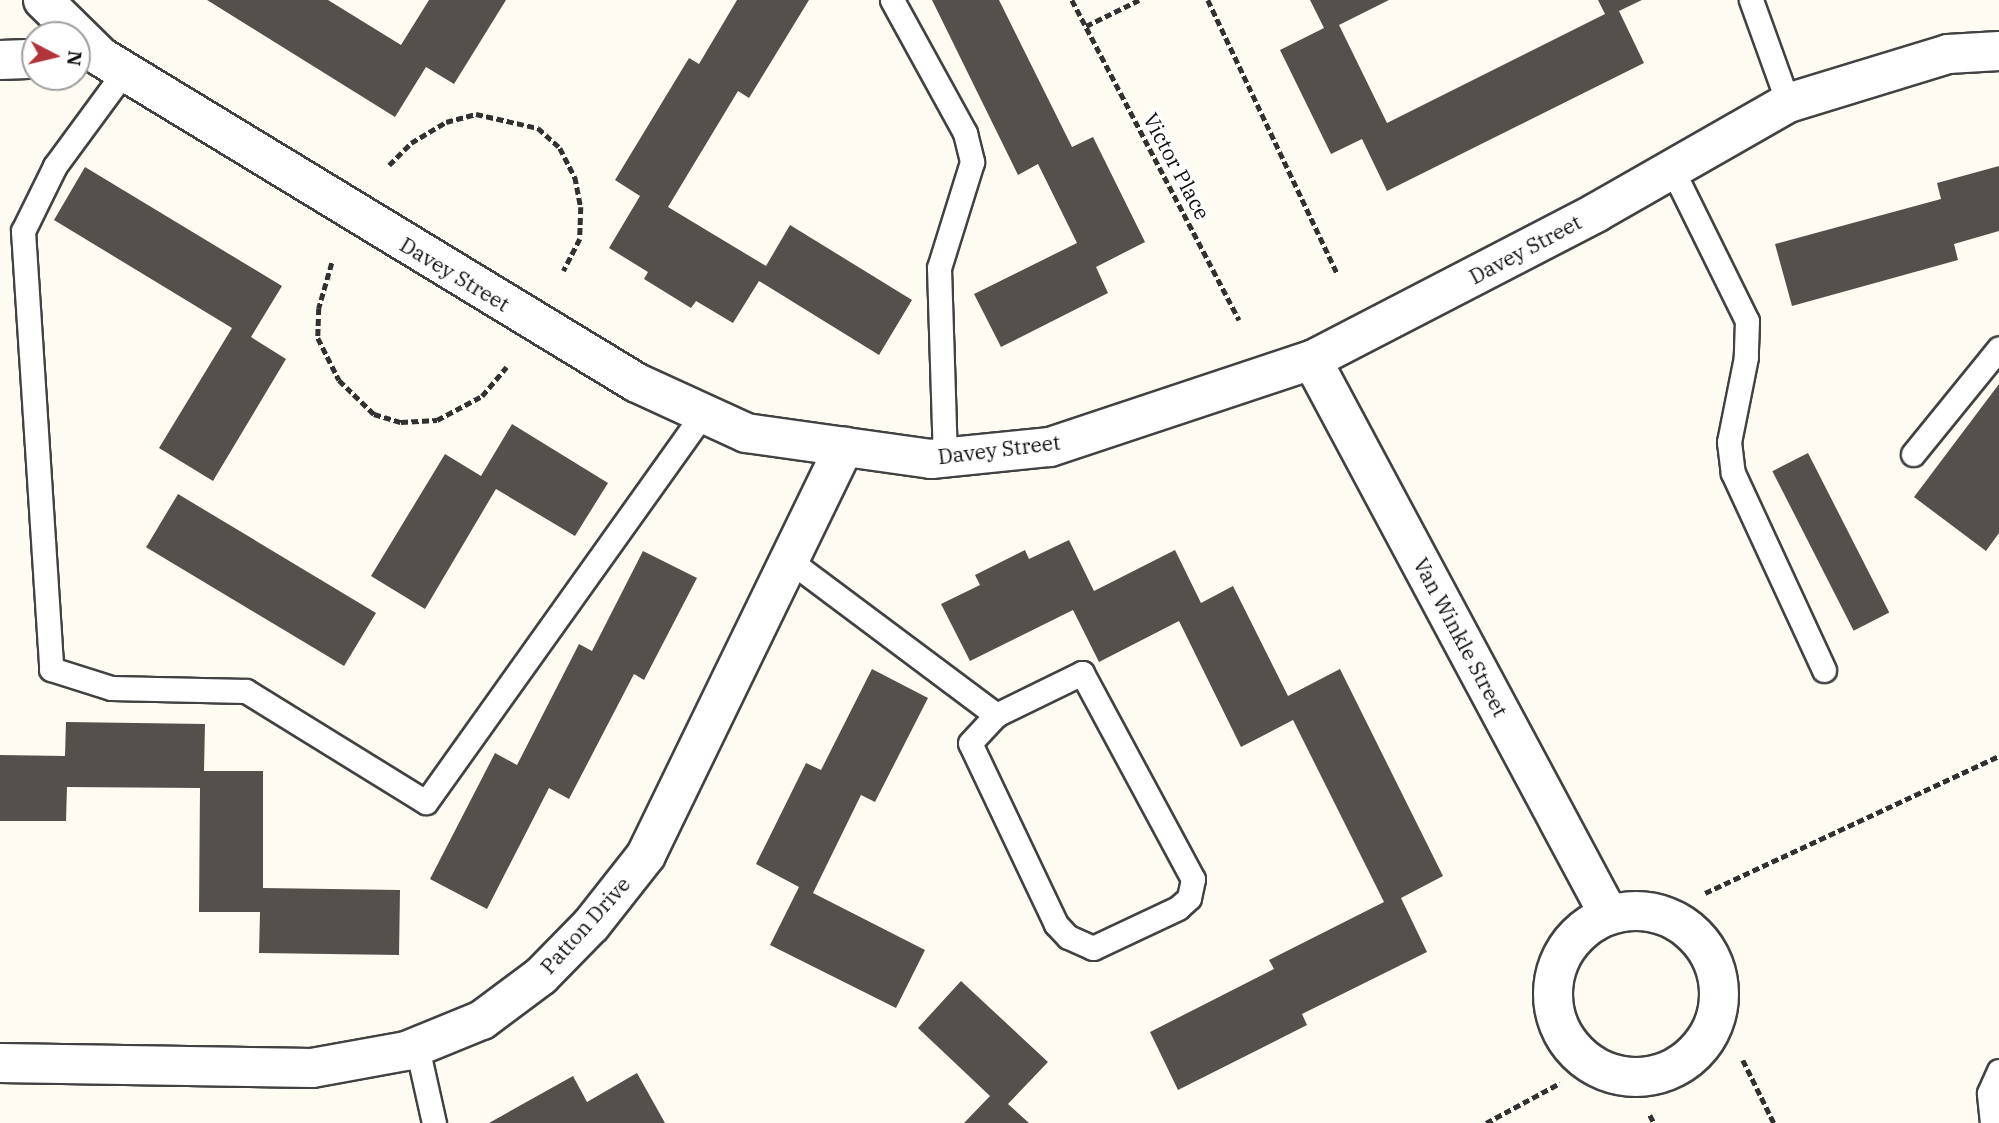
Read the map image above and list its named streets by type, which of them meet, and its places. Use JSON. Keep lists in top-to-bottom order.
{
  "streets": {
    "street": ["Davey Street", "Van Winkle Street", "Patton Drive"],
    "path": ["Victor Place"]
  },
  "crossings": [
    ["Davey Street", "Van Winkle Street"],
    ["Davey Street", "Patton Drive"]
  ],
  "north": "right"
}
